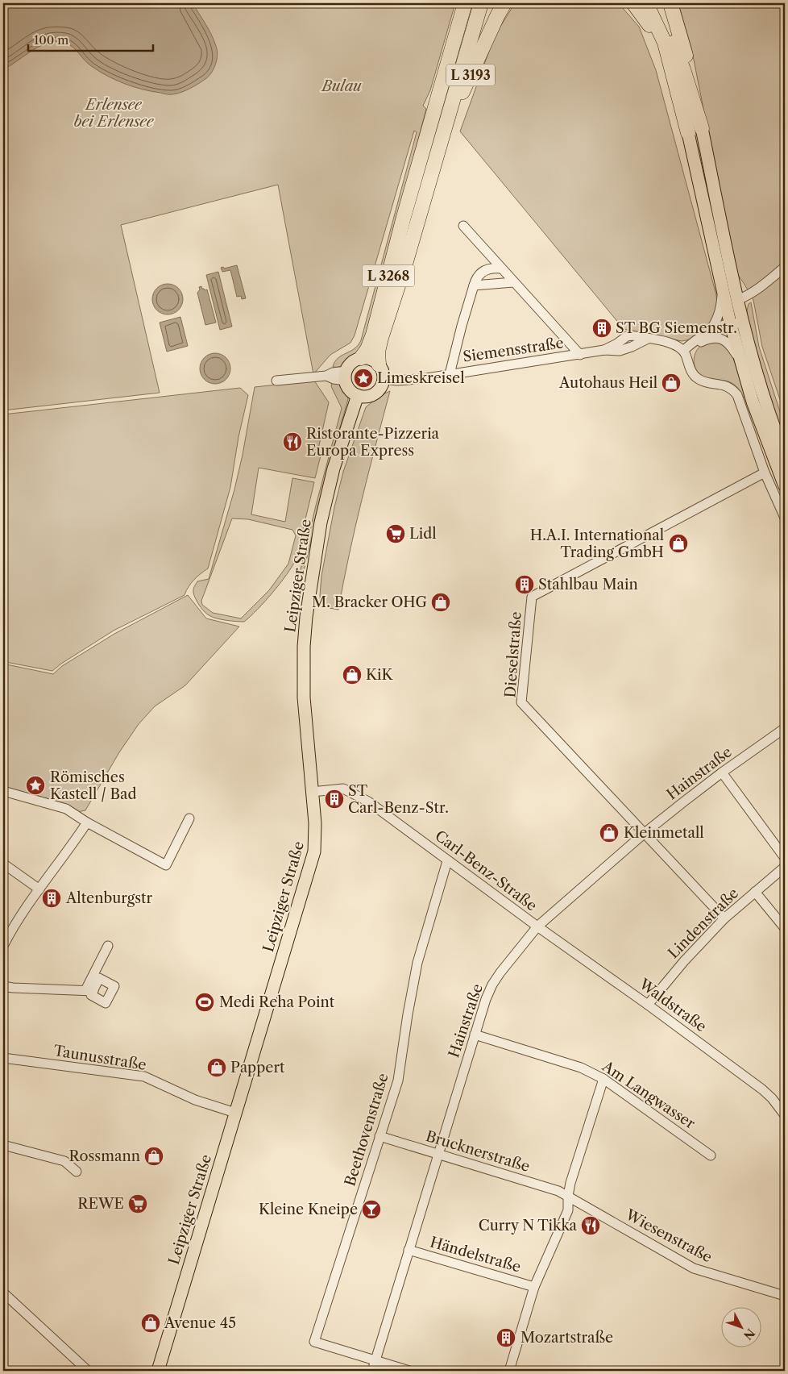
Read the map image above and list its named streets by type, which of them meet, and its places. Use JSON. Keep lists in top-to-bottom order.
{
  "streets": {
    "highway": ["L 3193", "L 3268"],
    "main road": ["Leipziger Straße"],
    "street": [
      "Siemensstraße",
      "Dieselstraße",
      "Hainstraße",
      "Carl-Benz-Straße",
      "Lindenstraße",
      "Waldstraße",
      "Taunusstraße",
      "Am Langwasser",
      "Beethovenstraße",
      "Brucknerstraße",
      "Wiesenstraße",
      "Händelstraße"
    ]
  },
  "crossings": [
    ["L 3193", "L 3268"],
    ["L 3268", "Siemensstraße"],
    ["L 3268", "Leipziger Straße"],
    ["Siemensstraße", "Leipziger Straße"],
    ["Leipziger Straße", "Carl-Benz-Straße"],
    ["Leipziger Straße", "Taunusstraße"],
    ["Dieselstraße", "Hainstraße"],
    ["Hainstraße", "Carl-Benz-Straße"],
    ["Hainstraße", "Waldstraße"],
    ["Hainstraße", "Am Langwasser"],
    ["Hainstraße", "Beethovenstraße"],
    ["Hainstraße", "Brucknerstraße"],
    ["Hainstraße", "Händelstraße"],
    ["Carl-Benz-Straße", "Waldstraße"],
    ["Carl-Benz-Straße", "Beethovenstraße"],
    ["Lindenstraße", "Waldstraße"],
    ["Beethovenstraße", "Brucknerstraße"],
    ["Brucknerstraße", "Wiesenstraße"]
  ],
  "parks": ["Bulau", "Erlensee bei Erlensee"],
  "places": {
    "building": [
      "ST BG Siemenstr.",
      "Stahlbau Main",
      "ST Carl-Benz-Str.",
      "Altenburgstr",
      "Mozartstraße"
    ],
    "place": ["Limeskreisel", "Römisches Kastell / Bad"],
    "shop": [
      "Autohaus Heil",
      "H.A.I. International Trading GmbH",
      "M. Bracker OHG",
      "KiK",
      "Kleinmetall",
      "Pappert",
      "Rossmann",
      "Avenue 45"
    ],
    "restaurant": ["Ristorante-Pizzeria Europa Express", "Curry N Tikka"],
    "supermarket": ["Lidl", "REWE"],
    "sports": ["Medi Reha Point"],
    "bar": ["Kleine Kneipe"]
  },
  "scale_bar": "100 m",
  "north": "bottom right"
}
